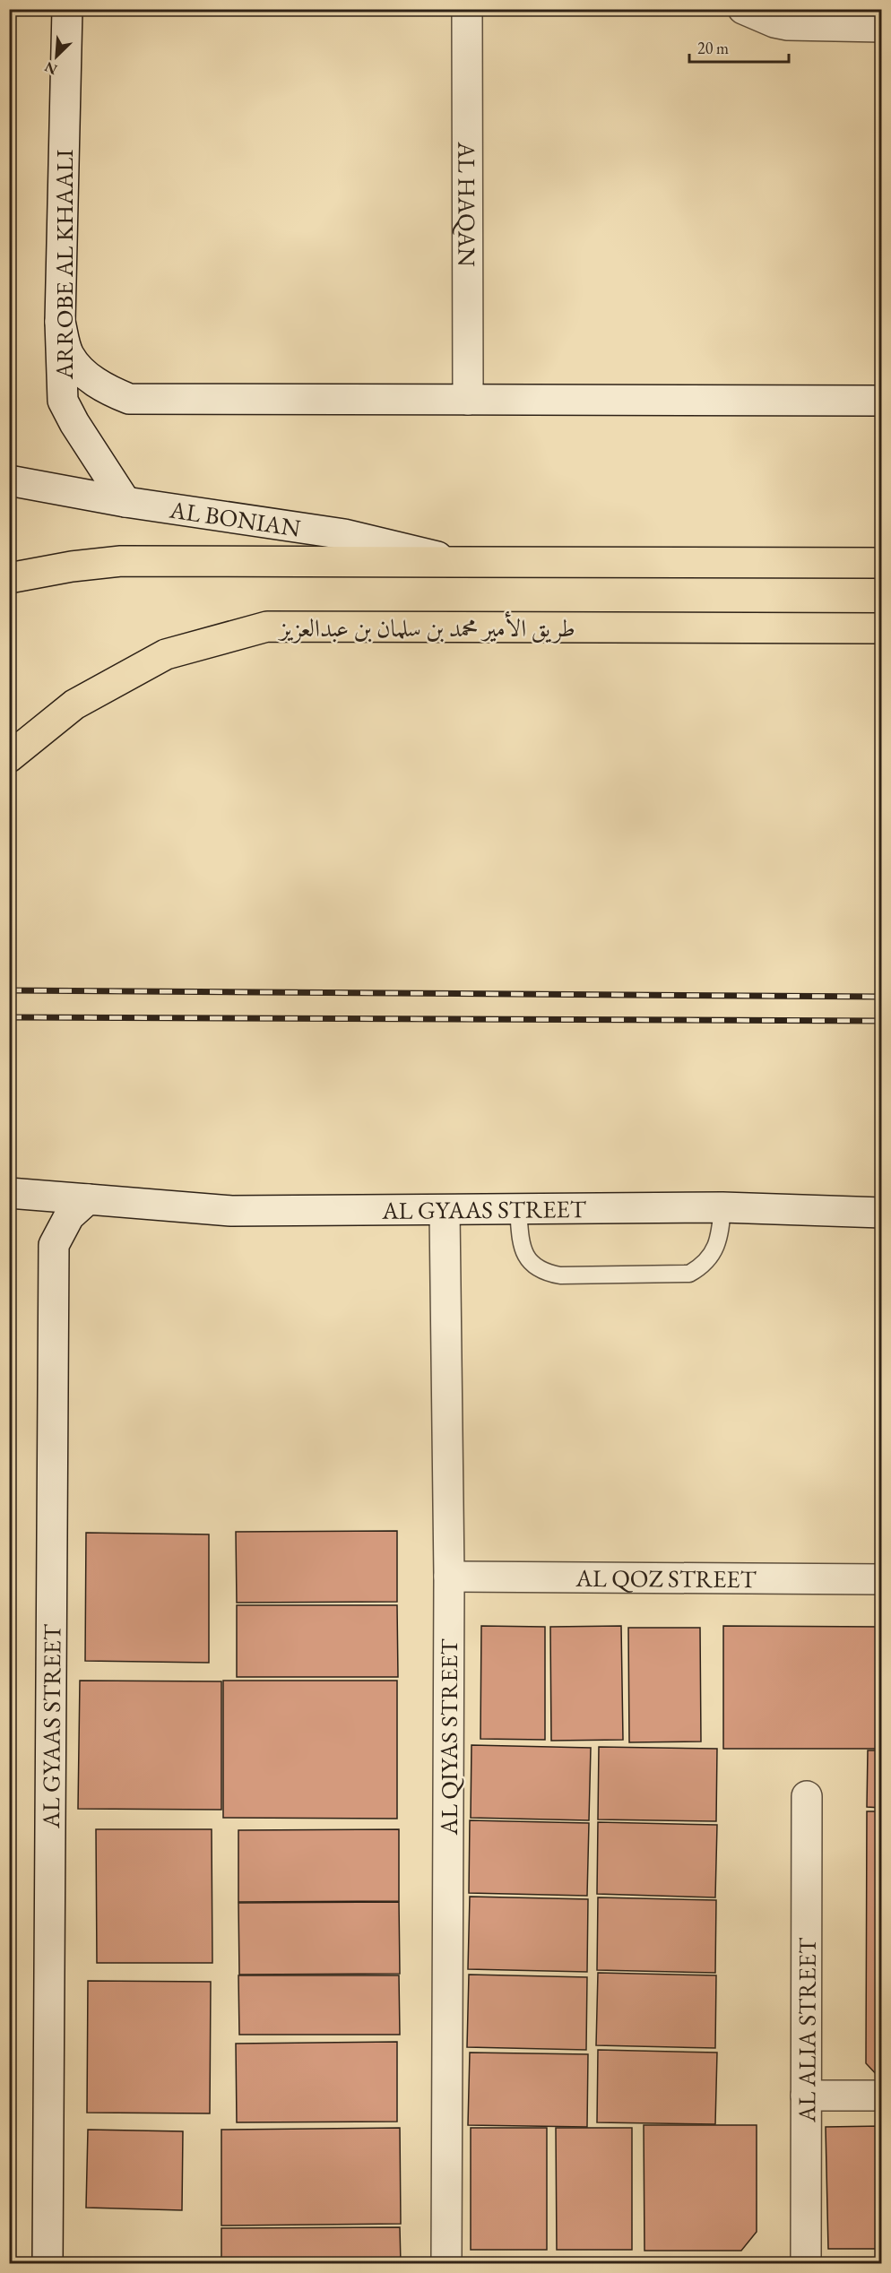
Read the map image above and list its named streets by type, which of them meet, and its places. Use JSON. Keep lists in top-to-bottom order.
{
  "streets": {
    "main road": ["طريق الأمير محمد بن سلمان بن عبدالعزيز"],
    "street": [
      "AL HAQAN",
      "ARROBE AL KHAALI",
      "AL BONIAN",
      "AL GYAAS STREET",
      "AL QOZ STREET",
      "AL QIYAS STREET",
      "AL ALIA STREET"
    ]
  },
  "crossings": [
    ["ARROBE AL KHAALI", "AL BONIAN"],
    ["AL GYAAS STREET", "AL QIYAS STREET"],
    ["AL QOZ STREET", "AL QIYAS STREET"]
  ],
  "scale_bar": "20 m",
  "north": "bottom left"
}
